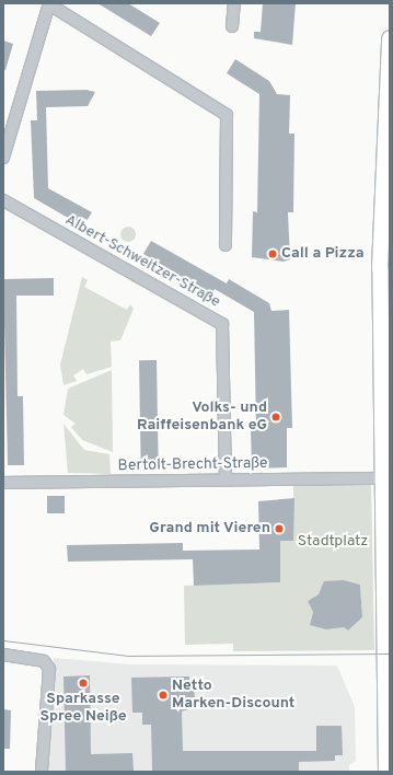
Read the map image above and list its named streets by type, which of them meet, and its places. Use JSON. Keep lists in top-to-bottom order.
{
  "streets": {
    "street": ["Albert-Schweitzer-Straße", "Bertolt-Brecht-Straße"]
  },
  "crossings": [
    ["Albert-Schweitzer-Straße", "Bertolt-Brecht-Straße"]
  ],
  "parks": ["Stadtplatz"],
  "places": [
    "Call a Pizza",
    "Volks- und Raiffeisenbank eG",
    "Grand mit Vieren",
    "Sparkasse Spree Neiße",
    "Netto Marken-Discount"
  ]
}
